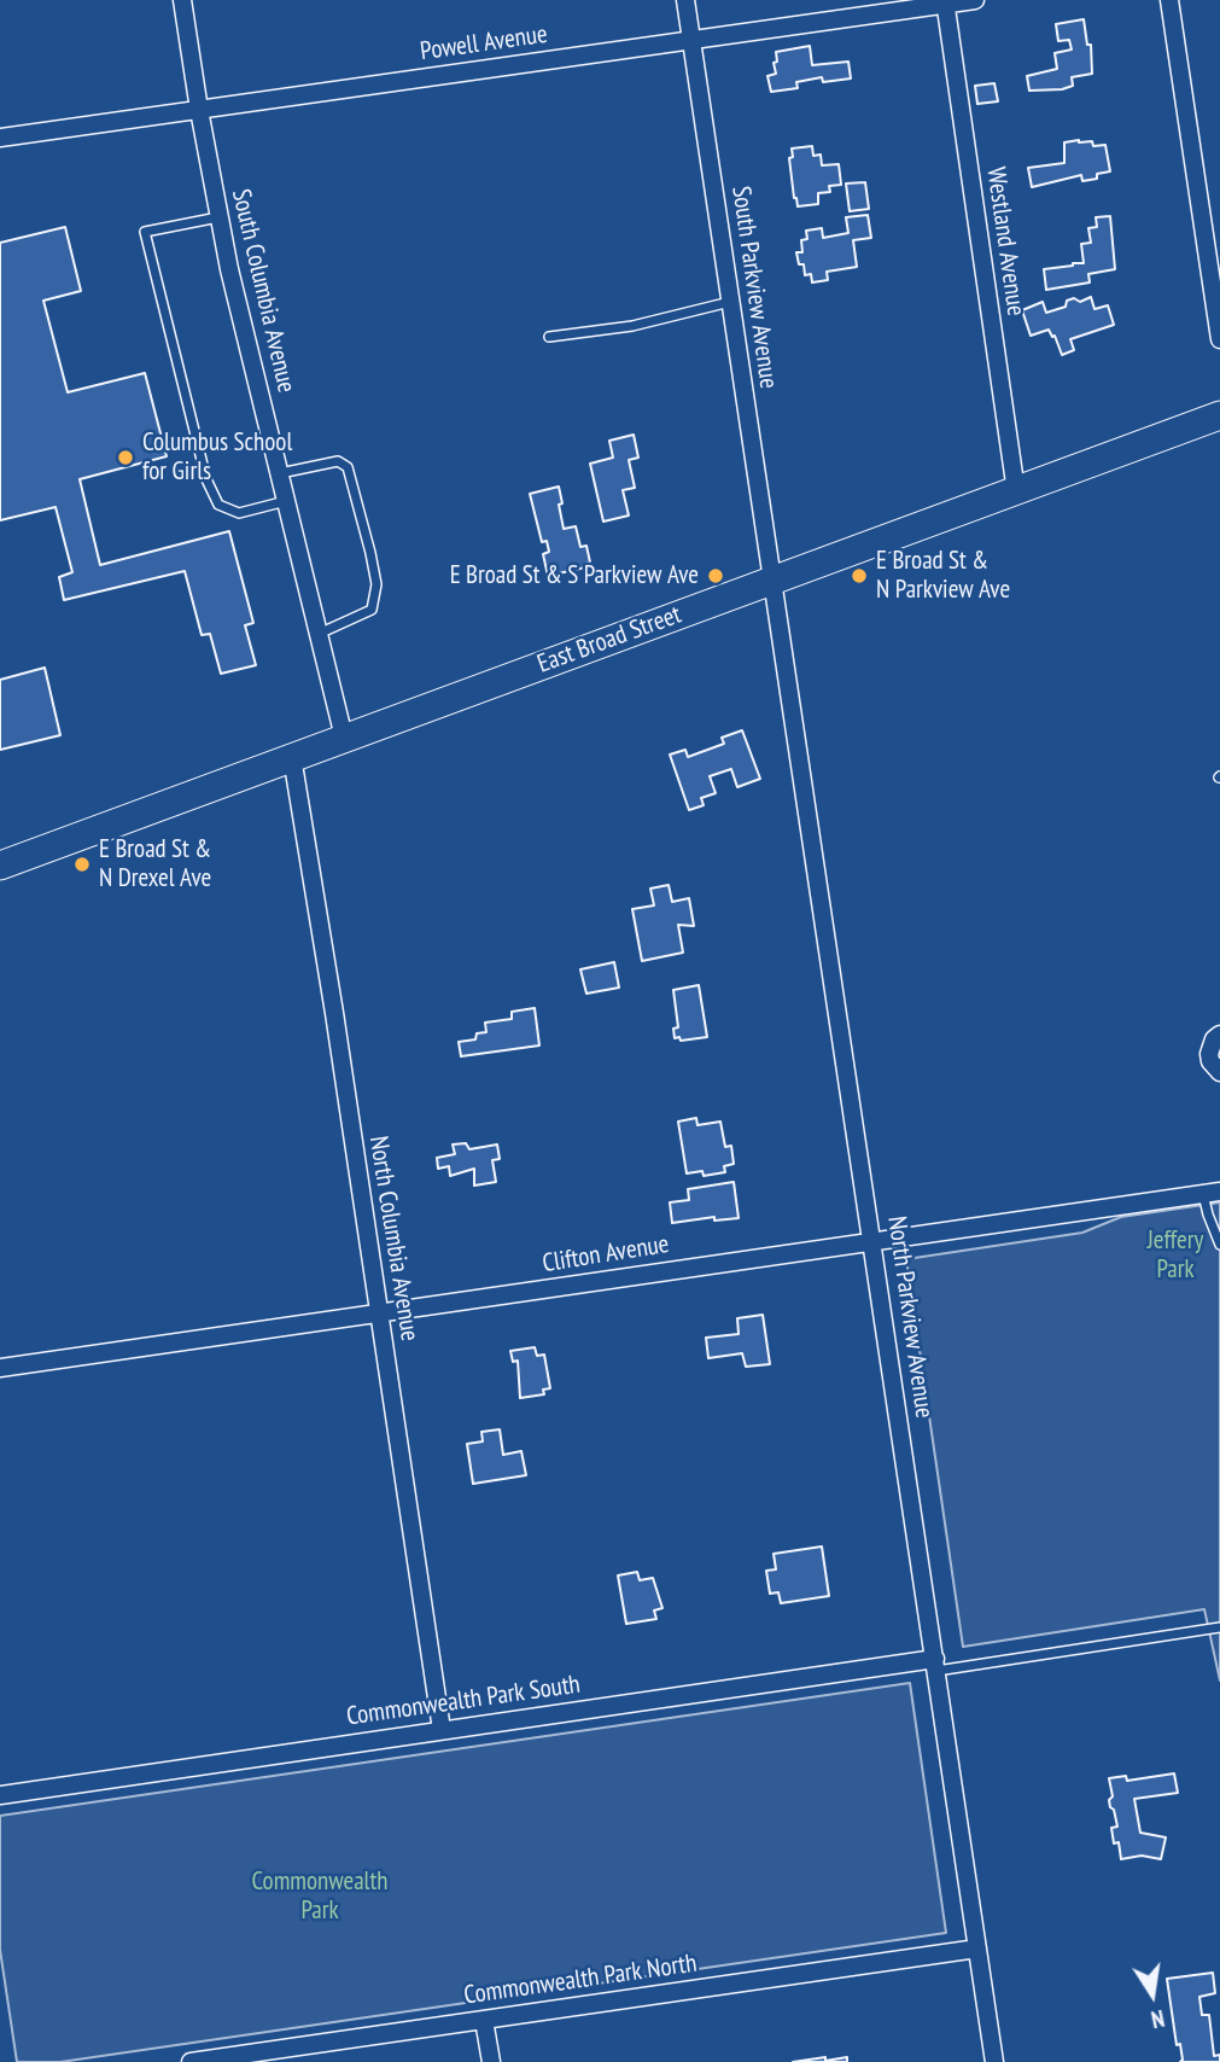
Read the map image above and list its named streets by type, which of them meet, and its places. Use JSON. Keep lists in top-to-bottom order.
{
  "streets": {
    "main road": ["East Broad Street"],
    "street": [
      "Powell Avenue",
      "Westland Avenue",
      "South Parkview Avenue",
      "South Columbia Avenue",
      "North Columbia Avenue",
      "Clifton Avenue",
      "North Parkview Avenue",
      "Commonwealth Park South",
      "Commonwealth Park North"
    ]
  },
  "crossings": [
    ["Powell Avenue", "Westland Avenue"],
    ["Powell Avenue", "South Parkview Avenue"],
    ["Powell Avenue", "South Columbia Avenue"],
    ["Westland Avenue", "East Broad Street"],
    ["South Parkview Avenue", "East Broad Street"],
    ["South Parkview Avenue", "North Parkview Avenue"],
    ["South Columbia Avenue", "East Broad Street"],
    ["East Broad Street", "North Columbia Avenue"],
    ["East Broad Street", "North Parkview Avenue"],
    ["North Columbia Avenue", "Clifton Avenue"],
    ["North Columbia Avenue", "Commonwealth Park South"],
    ["Clifton Avenue", "North Parkview Avenue"],
    ["North Parkview Avenue", "Commonwealth Park South"],
    ["North Parkview Avenue", "Commonwealth Park North"]
  ],
  "parks": ["Jeffery Park", "Commonwealth Park"],
  "places": [
    "Columbus School for Girls",
    "E Broad St & S Parkview Ave",
    "E Broad St & N Parkview Ave",
    "E Broad St & N Drexel Ave"
  ],
  "north": "bottom"
}
